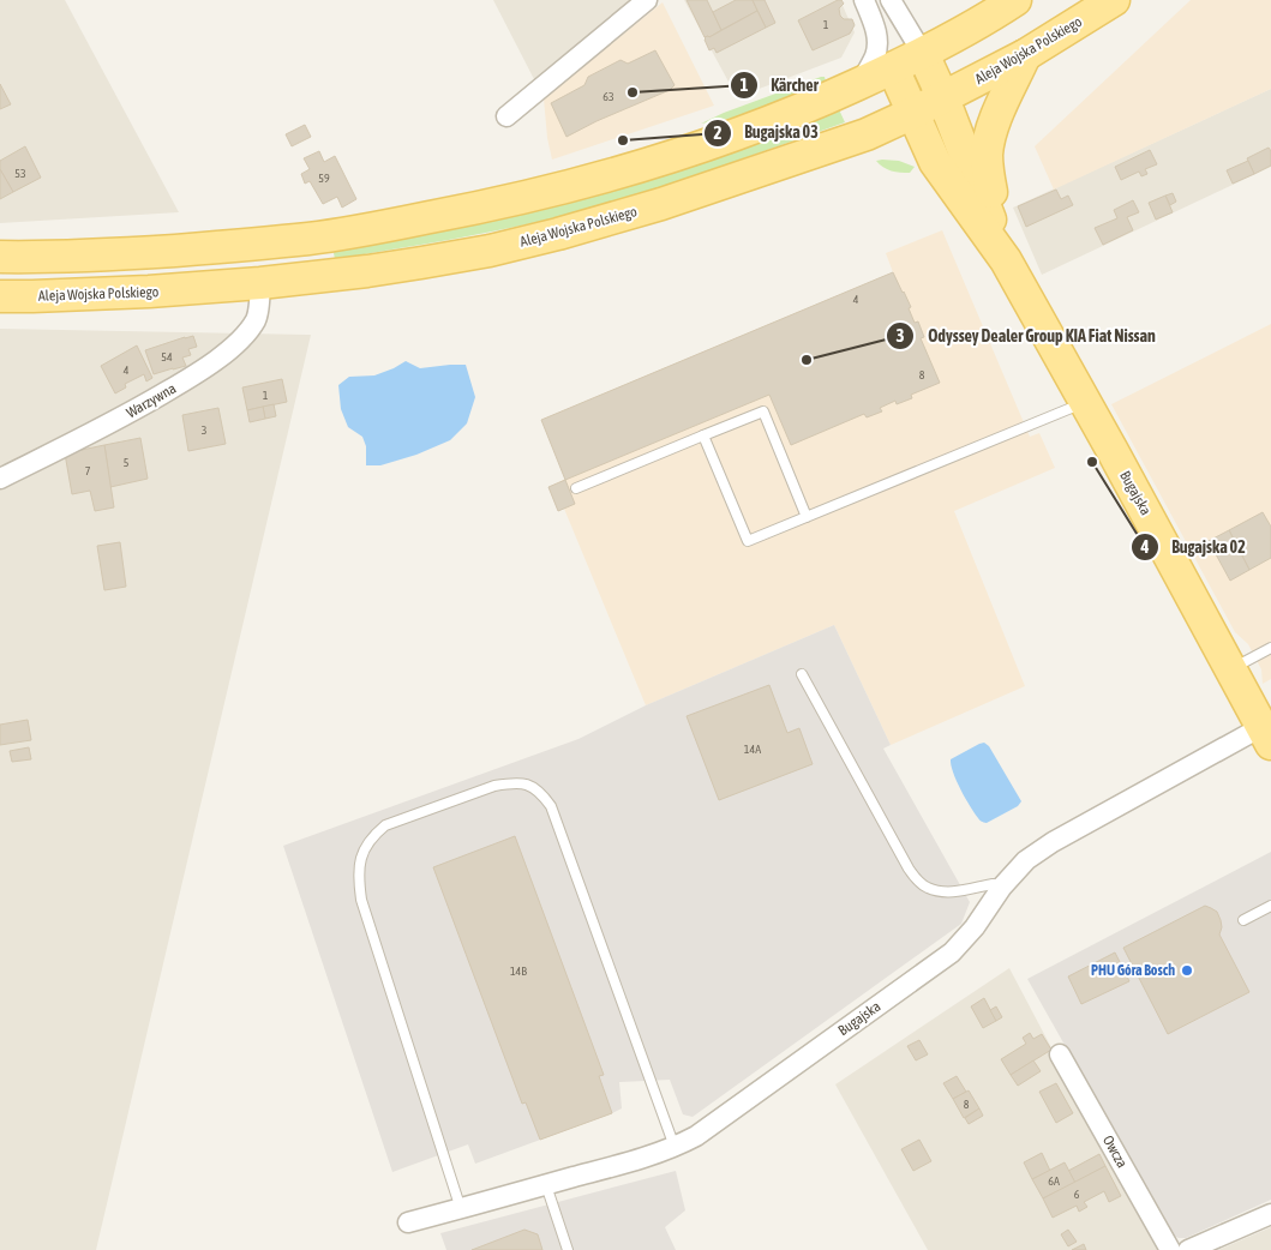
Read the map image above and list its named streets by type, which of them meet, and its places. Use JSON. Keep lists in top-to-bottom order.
{
  "streets": {
    "main road": ["Aleja Wojska Polskiego", "Bugajska"],
    "street": ["Warzywna", "Owcza"]
  },
  "crossings": [
    ["Aleja Wojska Polskiego", "Warzywna"],
    ["Aleja Wojska Polskiego", "Bugajska"]
  ],
  "places": [
    "Kärcher",
    "Bugajska 03",
    "Odyssey Dealer Group KIA Fiat Nissan",
    "Bugajska 02",
    "PHU Góra Bosch"
  ],
  "house_numbers": [
    "1",
    "63",
    "53",
    "59",
    "4",
    "54",
    "4",
    "8",
    "1",
    "3",
    "5",
    "7",
    "14A",
    "14B",
    "8",
    "6A",
    "6"
  ]
}
